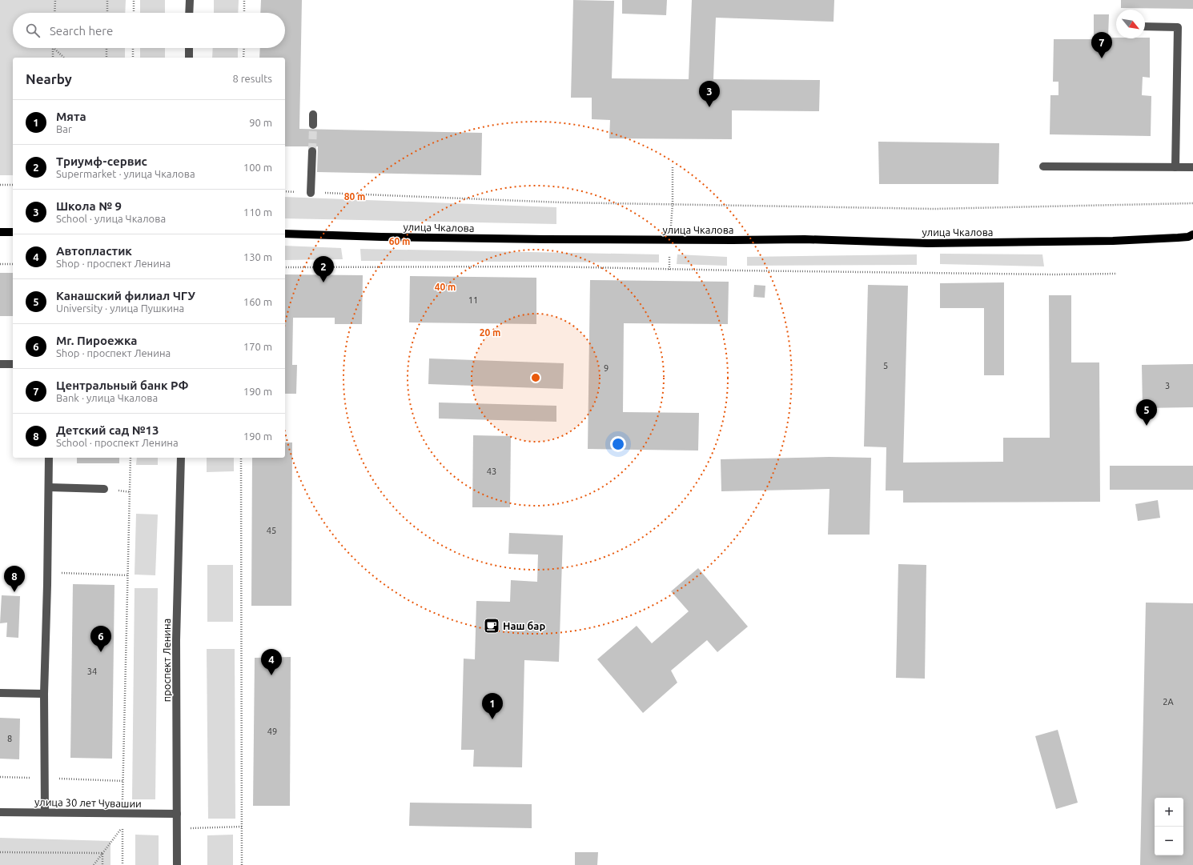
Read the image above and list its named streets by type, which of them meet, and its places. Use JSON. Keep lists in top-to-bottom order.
{
  "streets": {
    "main road": ["улица Чкалова"],
    "street": ["проспект Ленина", "улица 30 лет Чувашии"]
  },
  "crossings": [
    ["проспект Ленина", "улица 30 лет Чувашии"]
  ],
  "places": {
    "cafe": ["Наш бар"]
  },
  "house_numbers": [
    "11",
    "5",
    "9",
    "3",
    "43",
    "45",
    "34",
    "2А",
    "49",
    "8"
  ],
  "north": "bottom right",
  "page": {
    "search": "Search here",
    "pins": [
      "7",
      "3",
      "2",
      "5",
      "8",
      "6",
      "4",
      "1"
    ],
    "heading": ["Nearby", "8 results"],
    "list": [
      {
        "mark": "1",
        "name": "Мята",
        "note": "Bar",
        "value": "90 m"
      },
      {
        "mark": "2",
        "name": "Триумф-сервис",
        "note": "Supermarket · улица Чкалова",
        "value": "100 m"
      },
      {
        "mark": "3",
        "name": "Школа № 9",
        "note": "School · улица Чкалова",
        "value": "110 m"
      },
      {
        "mark": "4",
        "name": "Автопластик",
        "note": "Shop · проспект Ленина",
        "value": "130 m"
      },
      {
        "mark": "5",
        "name": "Канашский филиал ЧГУ",
        "note": "University · улица Пушкина",
        "value": "160 m"
      },
      {
        "mark": "6",
        "name": "Mr. Пироежка",
        "note": "Shop · проспект Ленина",
        "value": "170 m"
      },
      {
        "mark": "7",
        "name": "Центральный банк РФ",
        "note": "Bank · улица Чкалова",
        "value": "190 m"
      },
      {
        "mark": "8",
        "name": "Детский сад №13",
        "note": "School · проспект Ленина",
        "value": "190 m"
      }
    ],
    "map_buttons": ["+", "−"]
  },
  "rings": [
    "80 m",
    "60 m",
    "40 m",
    "20 m"
  ]
}
